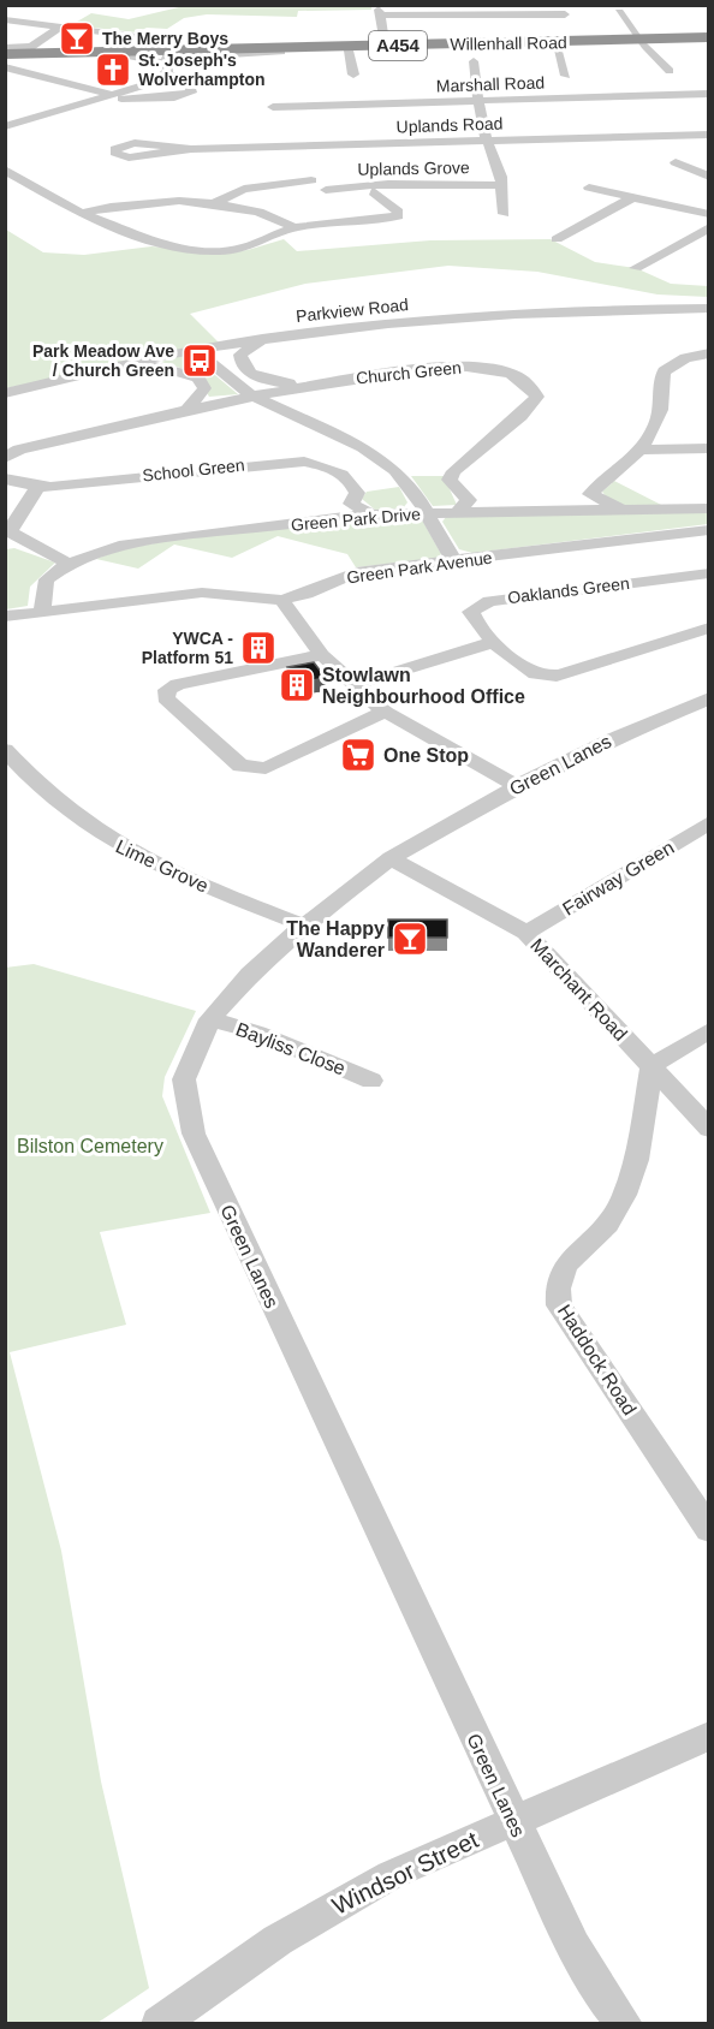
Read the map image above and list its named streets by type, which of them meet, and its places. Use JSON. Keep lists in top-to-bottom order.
{
  "streets": {
    "highway": ["Willenhall Road", "A454"],
    "street": [
      "Marshall Road",
      "Uplands Road",
      "Uplands Grove",
      "Parkview Road",
      "Church Green",
      "School Green",
      "Green Park Drive",
      "Green Park Avenue",
      "Oaklands Green",
      "Green Lanes",
      "Lime Grove",
      "Fairway Green",
      "Marchant Road",
      "Bayliss Close",
      "Haddock Road",
      "Windsor Street"
    ]
  },
  "crossings": [
    ["Church Green", "Green Park Drive"],
    ["Green Park Drive", "Green Park Avenue"],
    ["Green Lanes", "Lime Grove"],
    ["Green Lanes", "Marchant Road"],
    ["Green Lanes", "Bayliss Close"],
    ["Green Lanes", "Windsor Street"],
    ["Fairway Green", "Marchant Road"],
    ["Marchant Road", "Haddock Road"]
  ],
  "parks": ["Bilston Cemetery"],
  "places": {
    "bar": ["The Merry Boys", "The Happy Wanderer"],
    "church": ["St. Joseph's Wolverhampton"],
    "bus stop": ["Park Meadow Ave / Church Green"],
    "building": ["YWCA - Platform 51", "Stowlawn Neighbourhood Office"],
    "supermarket": ["One Stop"]
  }
}
